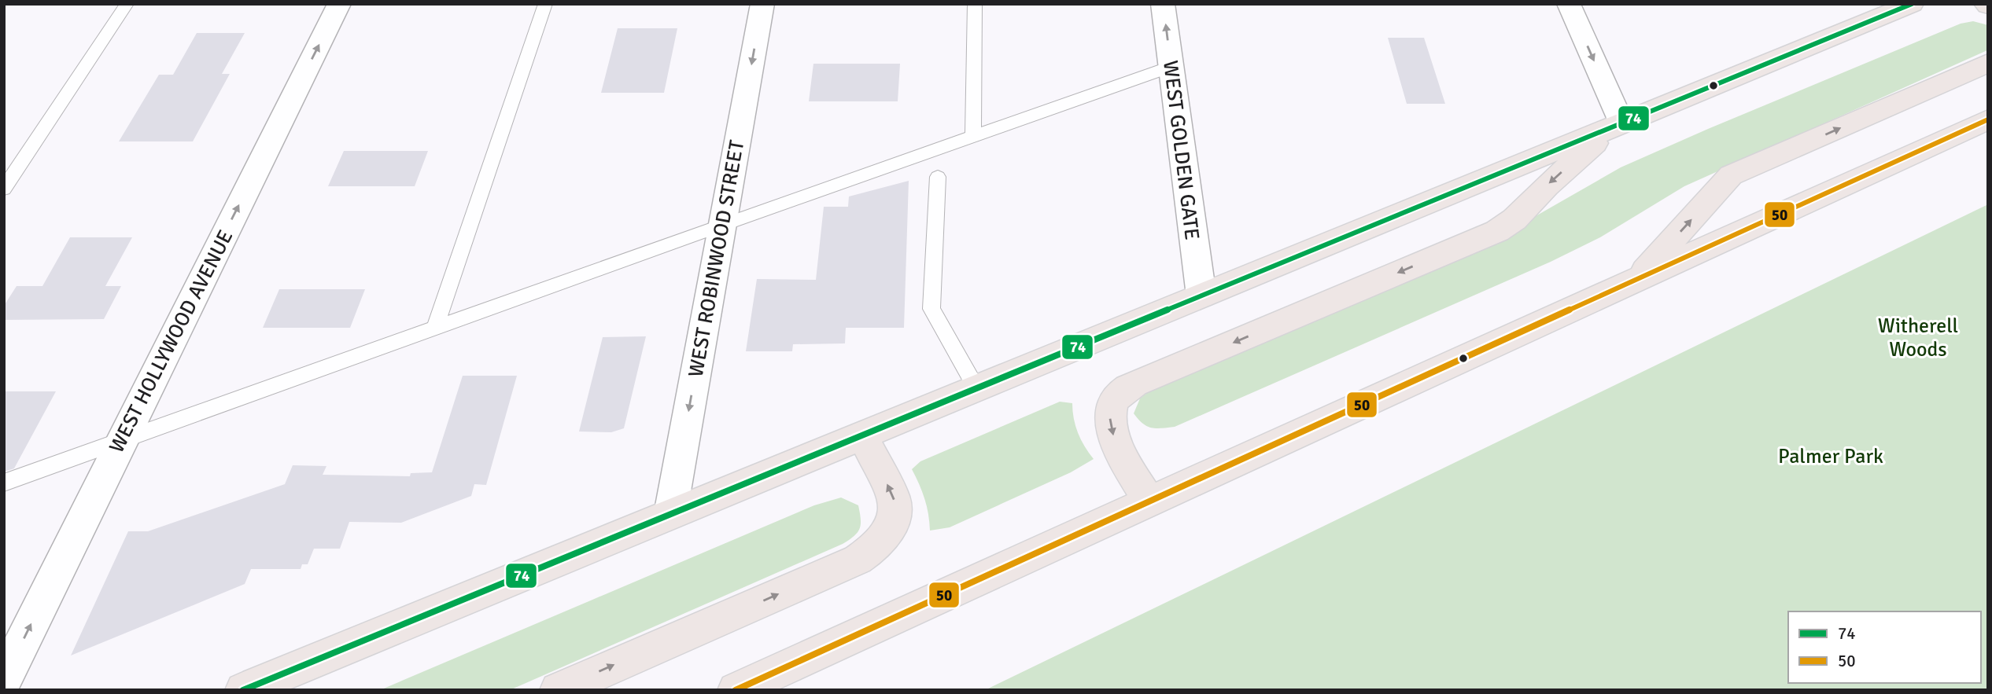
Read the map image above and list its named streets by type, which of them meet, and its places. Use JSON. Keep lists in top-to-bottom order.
{
  "streets": {
    "street": ["WEST GOLDEN GATE", "WEST ROBINWOOD STREET", "WEST HOLLYWOOD AVENUE"]
  },
  "one_way": ["WEST ROBINWOOD STREET", "WEST HOLLYWOOD AVENUE"],
  "parks": ["Witherell Woods", "Palmer Park"],
  "lines": ["transit line 74", "transit line 50"],
  "legend": ["74", "50"]
}
